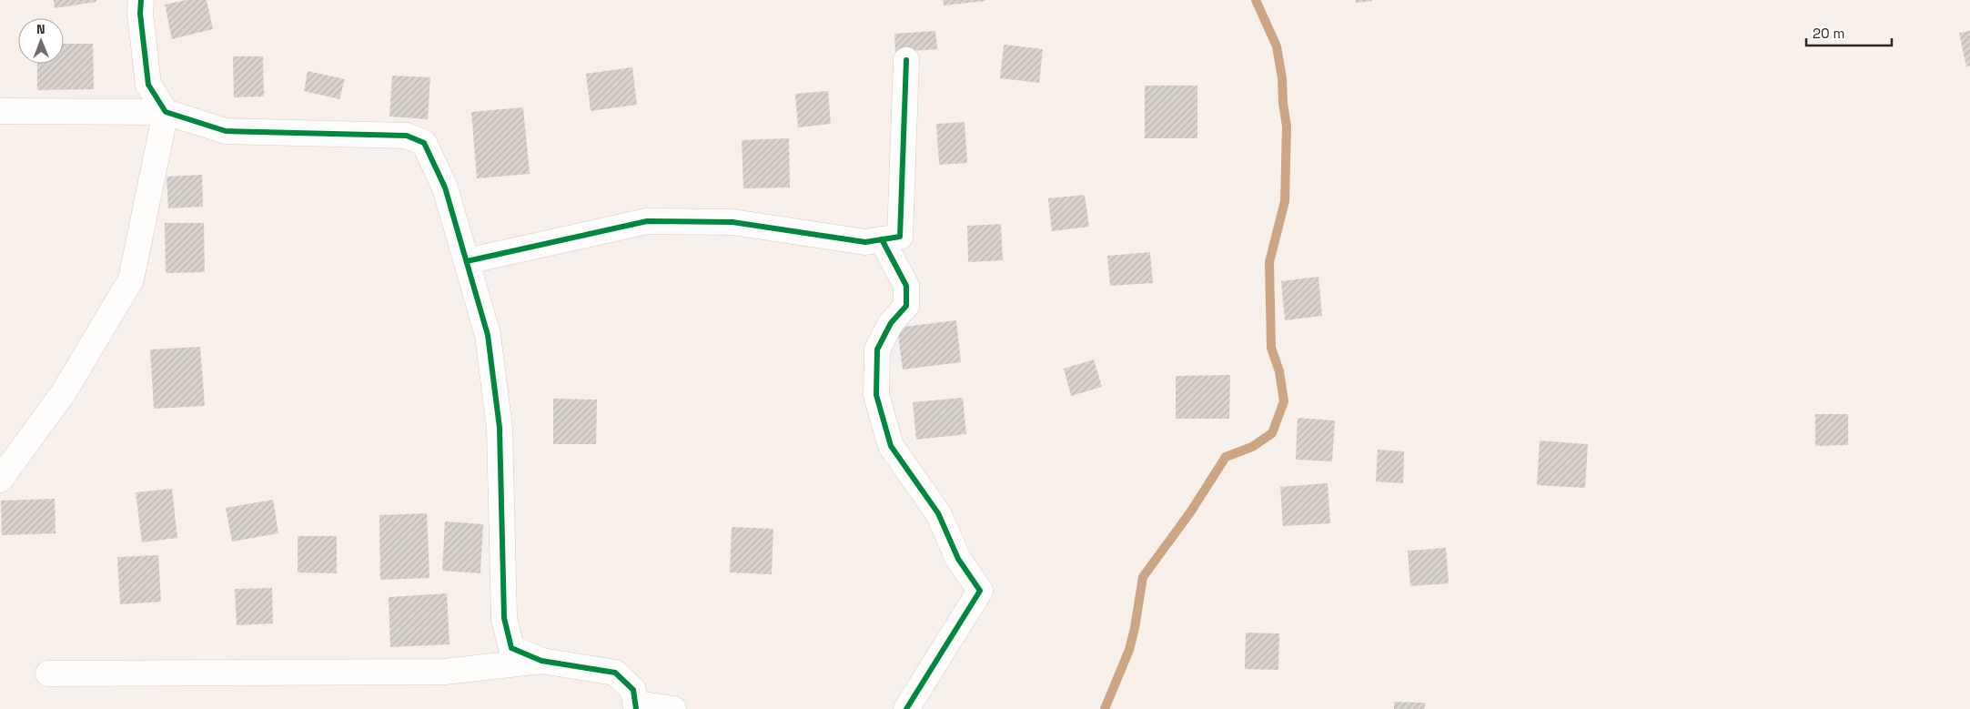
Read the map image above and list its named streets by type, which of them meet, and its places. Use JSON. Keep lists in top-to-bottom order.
{
  "scale_bar": "20 m",
  "north": "top"
}
